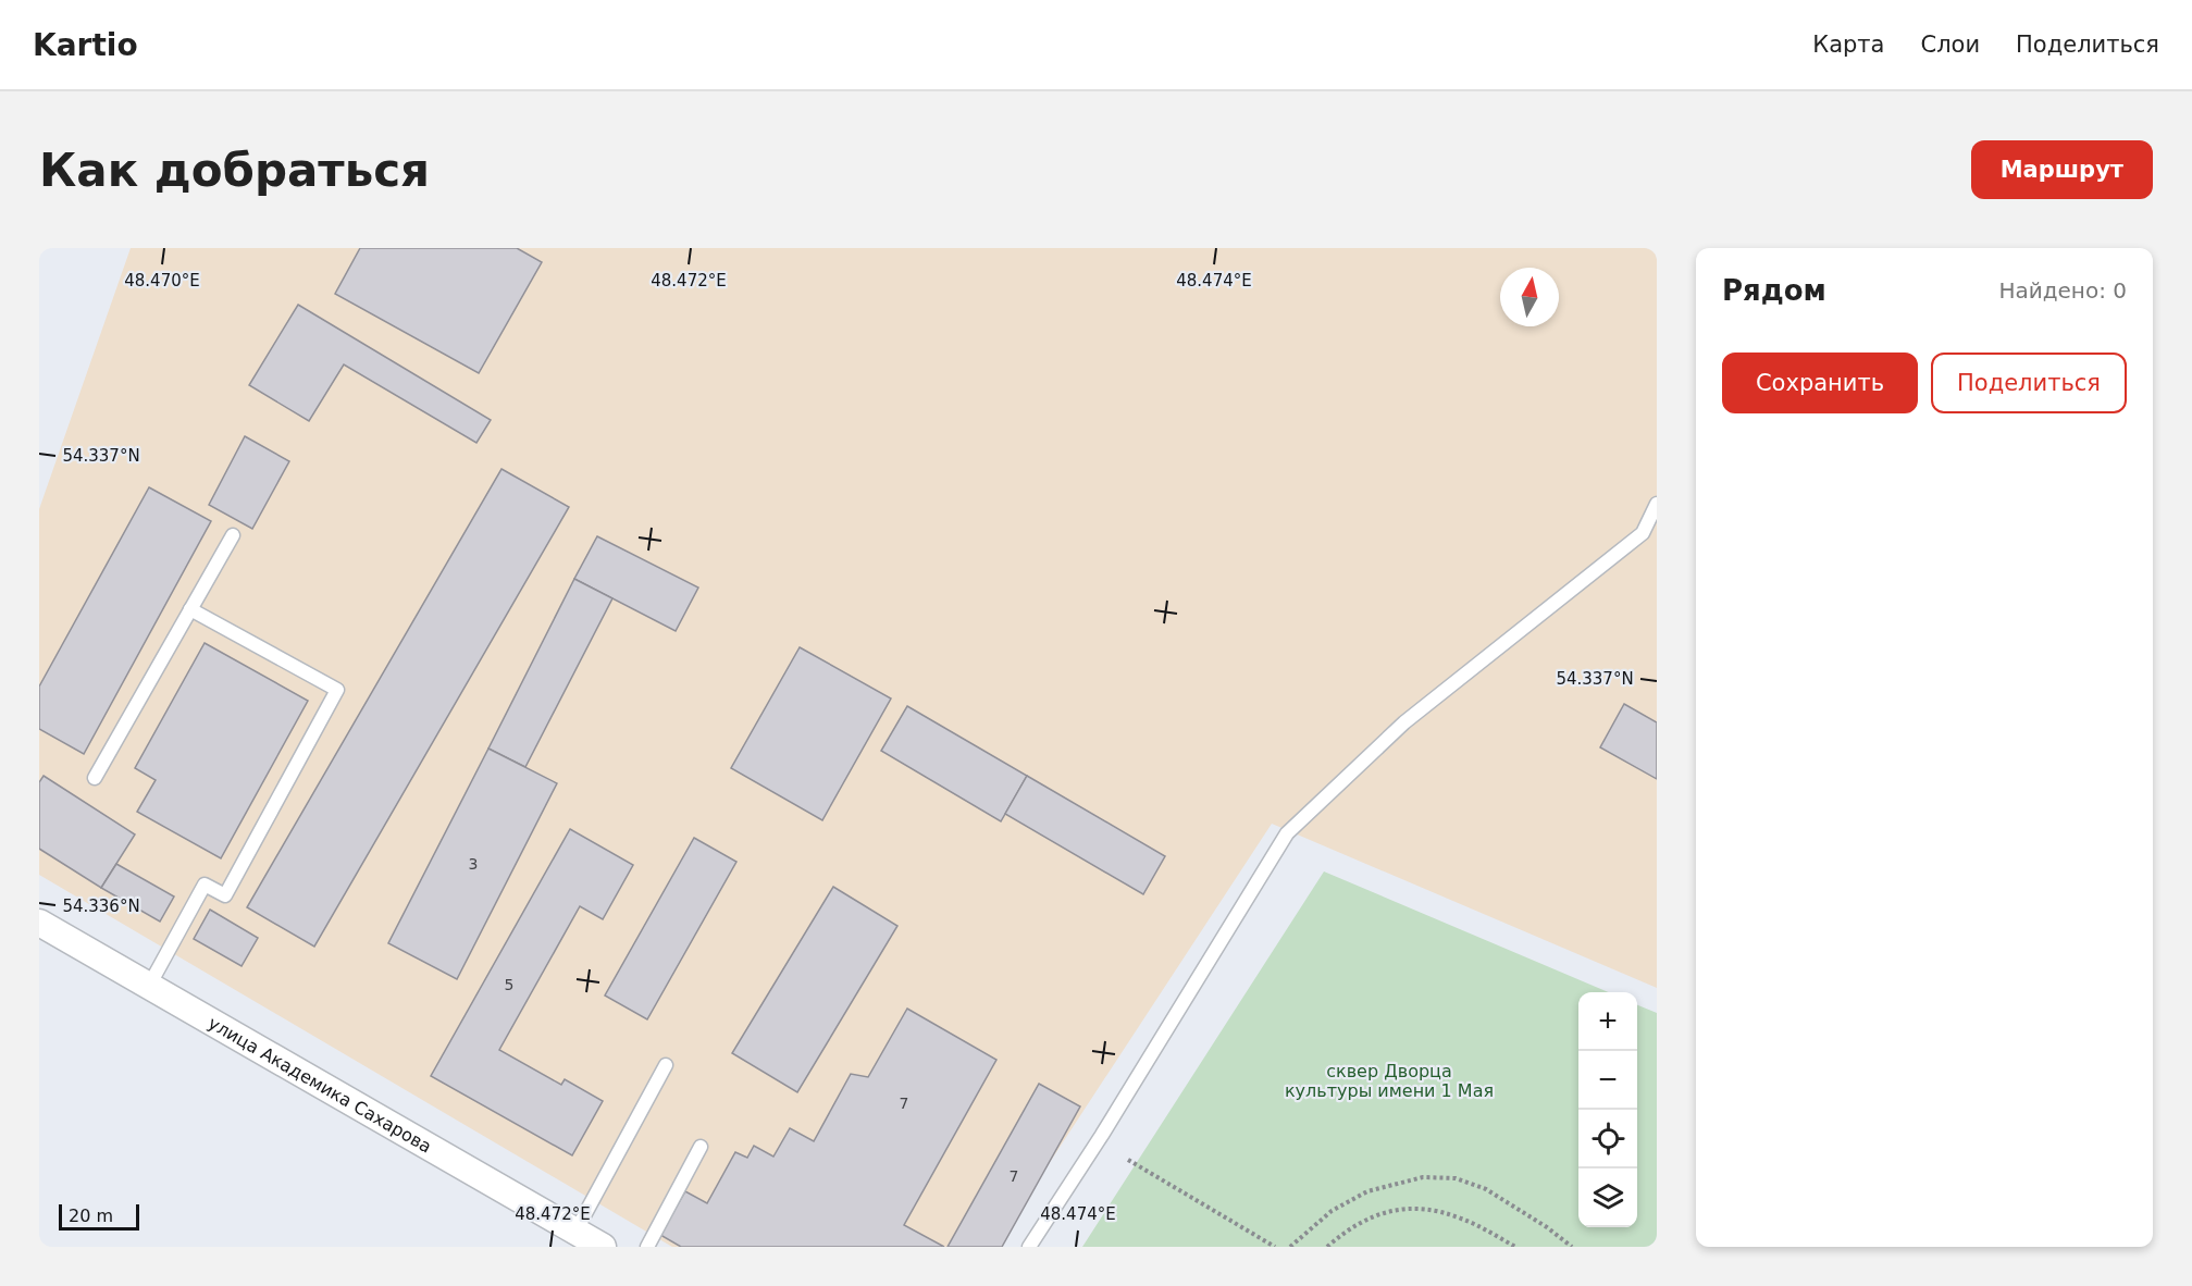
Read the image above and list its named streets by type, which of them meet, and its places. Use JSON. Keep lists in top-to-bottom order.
{
  "streets": {
    "street": ["улица Академика Сахарова"]
  },
  "parks": ["сквер Дворца культуры имени 1 Мая"],
  "house_numbers": [
    "3",
    "5",
    "7",
    "7"
  ],
  "scale_bar": "20 m",
  "north": "top",
  "page": {
    "header": "Kartio",
    "nav": ["Карта", "Слои", "Поделиться"],
    "buttons": [
      "Маршрут",
      ["Сохранить", "Поделиться"]
    ],
    "title": "Как добраться",
    "heading": ["Рядом", "Найдено: 0"],
    "map_buttons": ["+", "−"],
    "scale": "20 m"
  },
  "coordinates": [
    "48.470°E",
    "48.472°E",
    "48.474°E",
    "54.337°N",
    "54.336°N"
  ]
}
